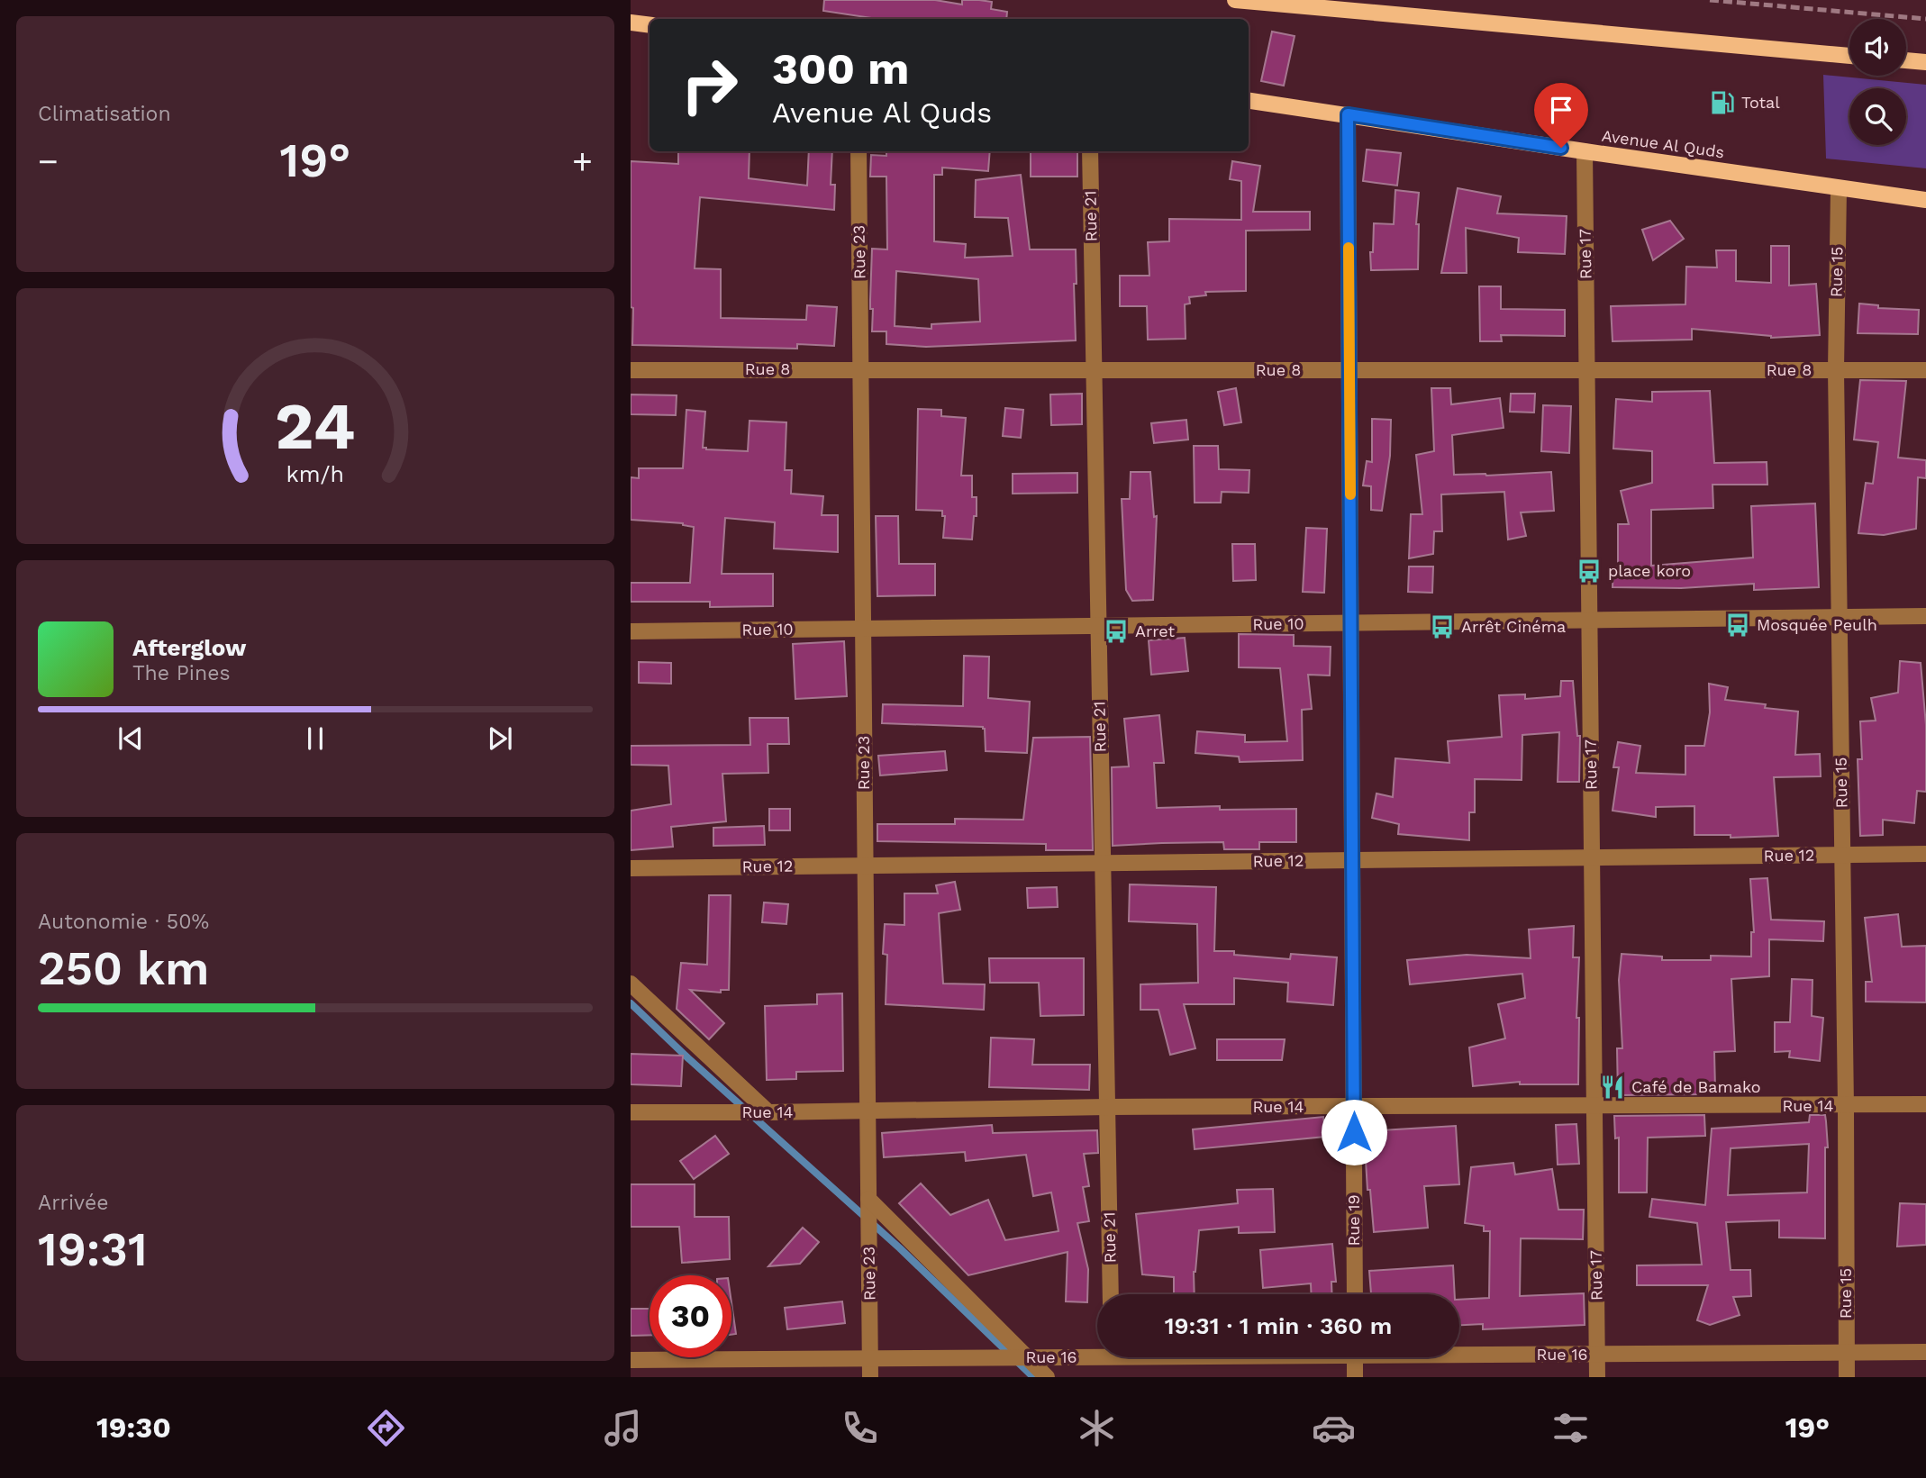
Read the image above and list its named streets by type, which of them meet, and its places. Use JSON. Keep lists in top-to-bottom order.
{
  "streets": {
    "main road": ["Avenue Al Quds"],
    "street": [
      "Rue 21",
      "Rue 23",
      "Rue 17",
      "Rue 15",
      "Rue 8",
      "Rue 10",
      "Rue 12",
      "Rue 14",
      "Rue 19",
      "Rue 16"
    ]
  },
  "crossings": [
    ["Avenue Al Quds", "Rue 17"],
    ["Avenue Al Quds", "Rue 15"],
    ["Avenue Al Quds", "Rue 19"],
    ["Rue 21", "Rue 8"],
    ["Rue 21", "Rue 10"],
    ["Rue 21", "Rue 12"],
    ["Rue 21", "Rue 14"],
    ["Rue 23", "Rue 8"],
    ["Rue 23", "Rue 10"],
    ["Rue 23", "Rue 12"],
    ["Rue 23", "Rue 14"],
    ["Rue 23", "Rue 16"],
    ["Rue 17", "Rue 8"],
    ["Rue 17", "Rue 10"],
    ["Rue 17", "Rue 12"],
    ["Rue 17", "Rue 14"],
    ["Rue 17", "Rue 16"],
    ["Rue 15", "Rue 8"],
    ["Rue 15", "Rue 10"],
    ["Rue 15", "Rue 12"],
    ["Rue 15", "Rue 14"],
    ["Rue 15", "Rue 16"],
    ["Rue 8", "Rue 19"],
    ["Rue 10", "Rue 19"],
    ["Rue 12", "Rue 19"],
    ["Rue 14", "Rue 19"]
  ],
  "places": {
    "fuel station": ["Total"],
    "bus stop": [
      "place koro",
      "Mosquée Peulh",
      "Arrêt Cinéma",
      "Arret"
    ],
    "restaurant": ["Café de Bamako"]
  },
  "page": {
    "tile": [
      "Climatisation",
      ["Autonomie · 50%", "250 km"],
      ["Arrivée", "19:31"]
    ],
    "turn": ["300 m", "Avenue Al Quds"],
    "heat": ["−", "19°", "+"],
    "song": ["Afterglow", "The Pines"],
    "limit": "30",
    "trip": "19:31 · 1 min · 360 m",
    "tabs": ["19:30", "19°"],
    "gauge": ["24", "km/h"]
  }
}
